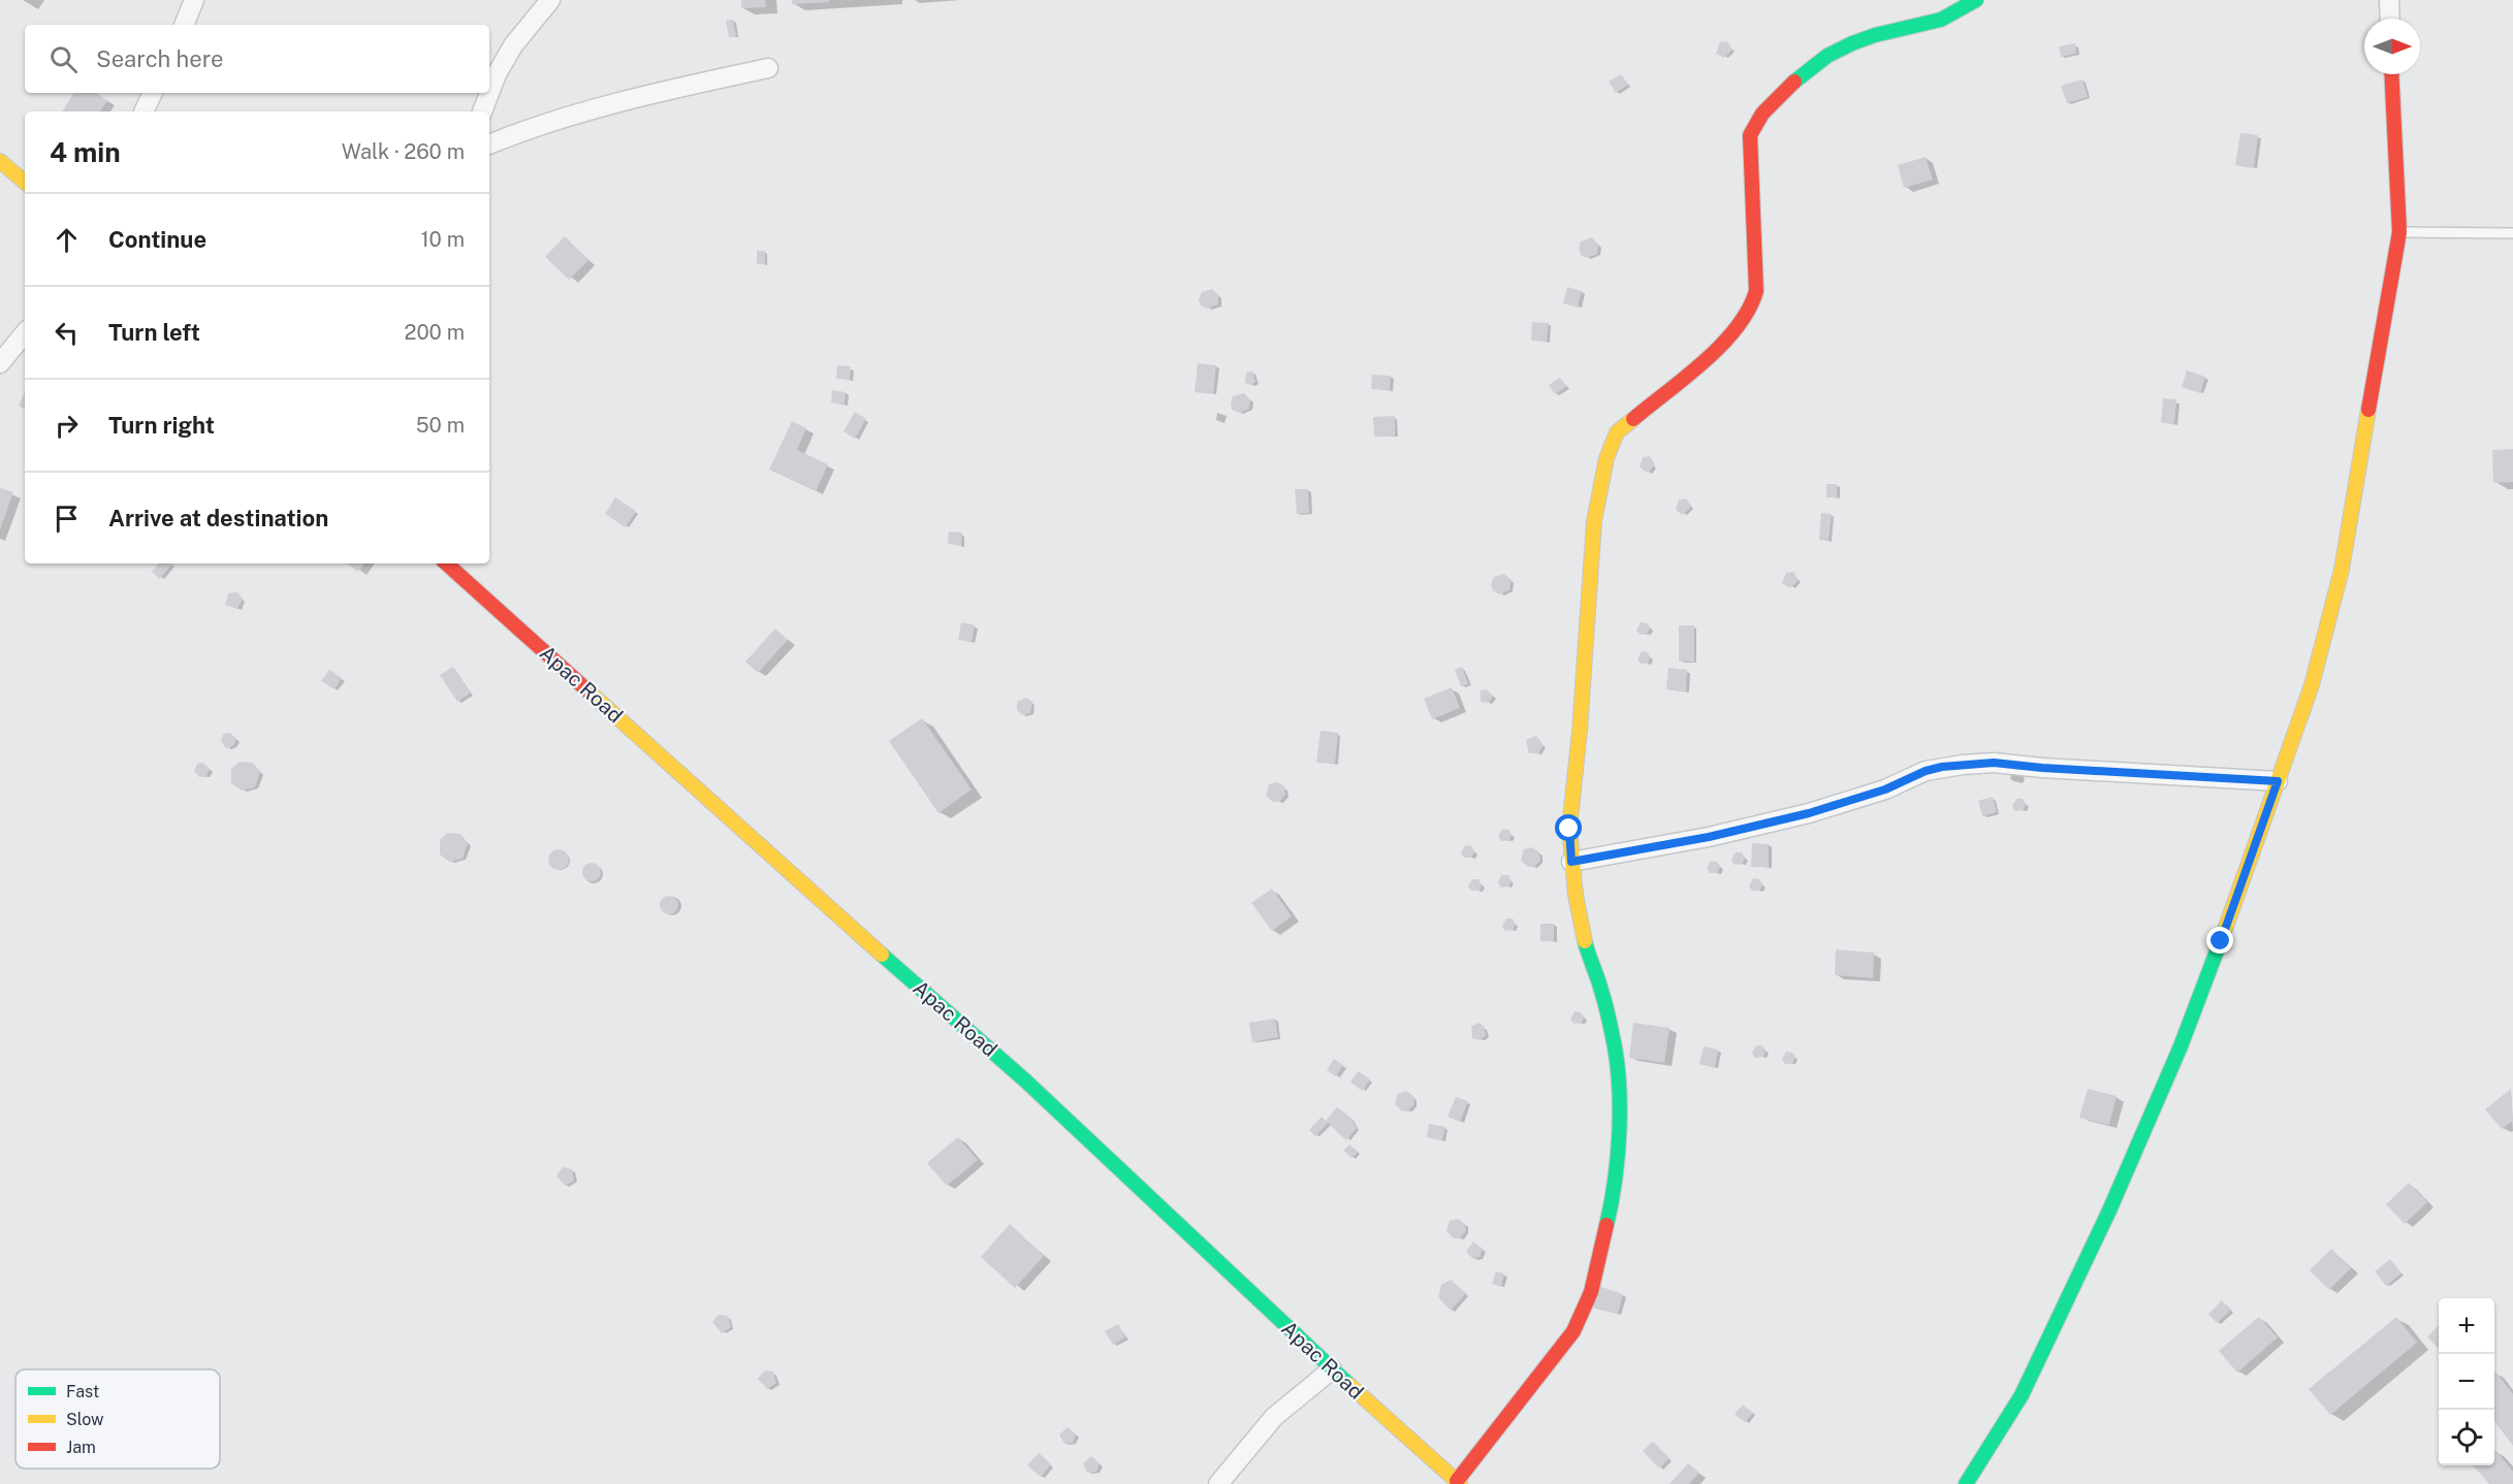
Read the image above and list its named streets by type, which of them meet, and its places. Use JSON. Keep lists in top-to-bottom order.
{
  "streets": {
    "street": ["Apac Road"]
  },
  "legend": ["Fast", "Slow", "Jam"],
  "north": "right",
  "page": {
    "search": "Search here",
    "heading": ["4 min", "Walk · 260 m"],
    "list": [
      ["Continue", "10 m"],
      ["Turn left", "200 m"],
      ["Turn right", "50 m"],
      "Arrive at destination"
    ],
    "map_buttons": ["+", "−"]
  }
}
